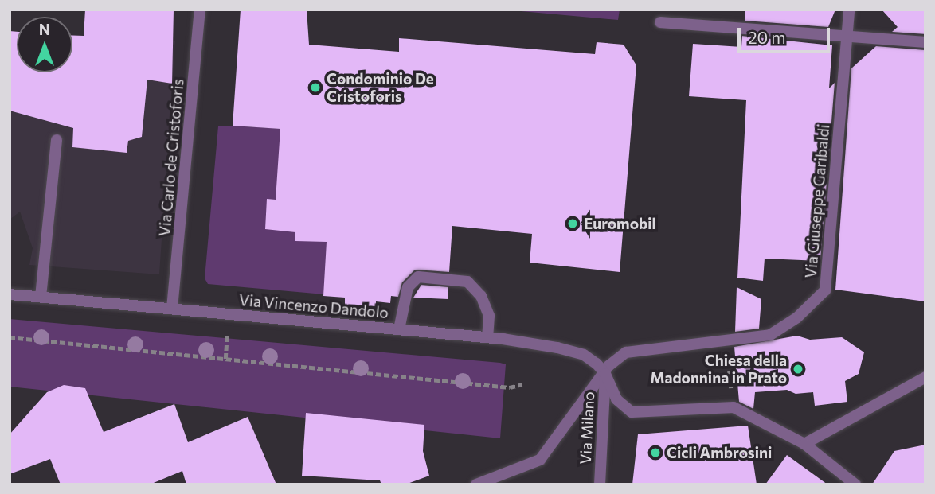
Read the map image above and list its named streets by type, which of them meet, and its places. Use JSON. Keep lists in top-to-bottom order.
{
  "streets": {
    "street": [
      "Via Carlo de Cristoforis",
      "Via Giuseppe Garibaldi",
      "Via Vincenzo Dandolo",
      "Via Milano"
    ]
  },
  "crossings": [
    ["Via Carlo de Cristoforis", "Via Vincenzo Dandolo"],
    ["Via Giuseppe Garibaldi", "Via Vincenzo Dandolo"],
    ["Via Giuseppe Garibaldi", "Via Milano"],
    ["Via Vincenzo Dandolo", "Via Milano"]
  ],
  "places": [
    "Condominio De Cristoforis",
    "Euromobil",
    "Chiesa della Madonnina in Prato",
    "Cicli Ambrosini"
  ],
  "scale_bar": "20 m",
  "north": "top"
}
